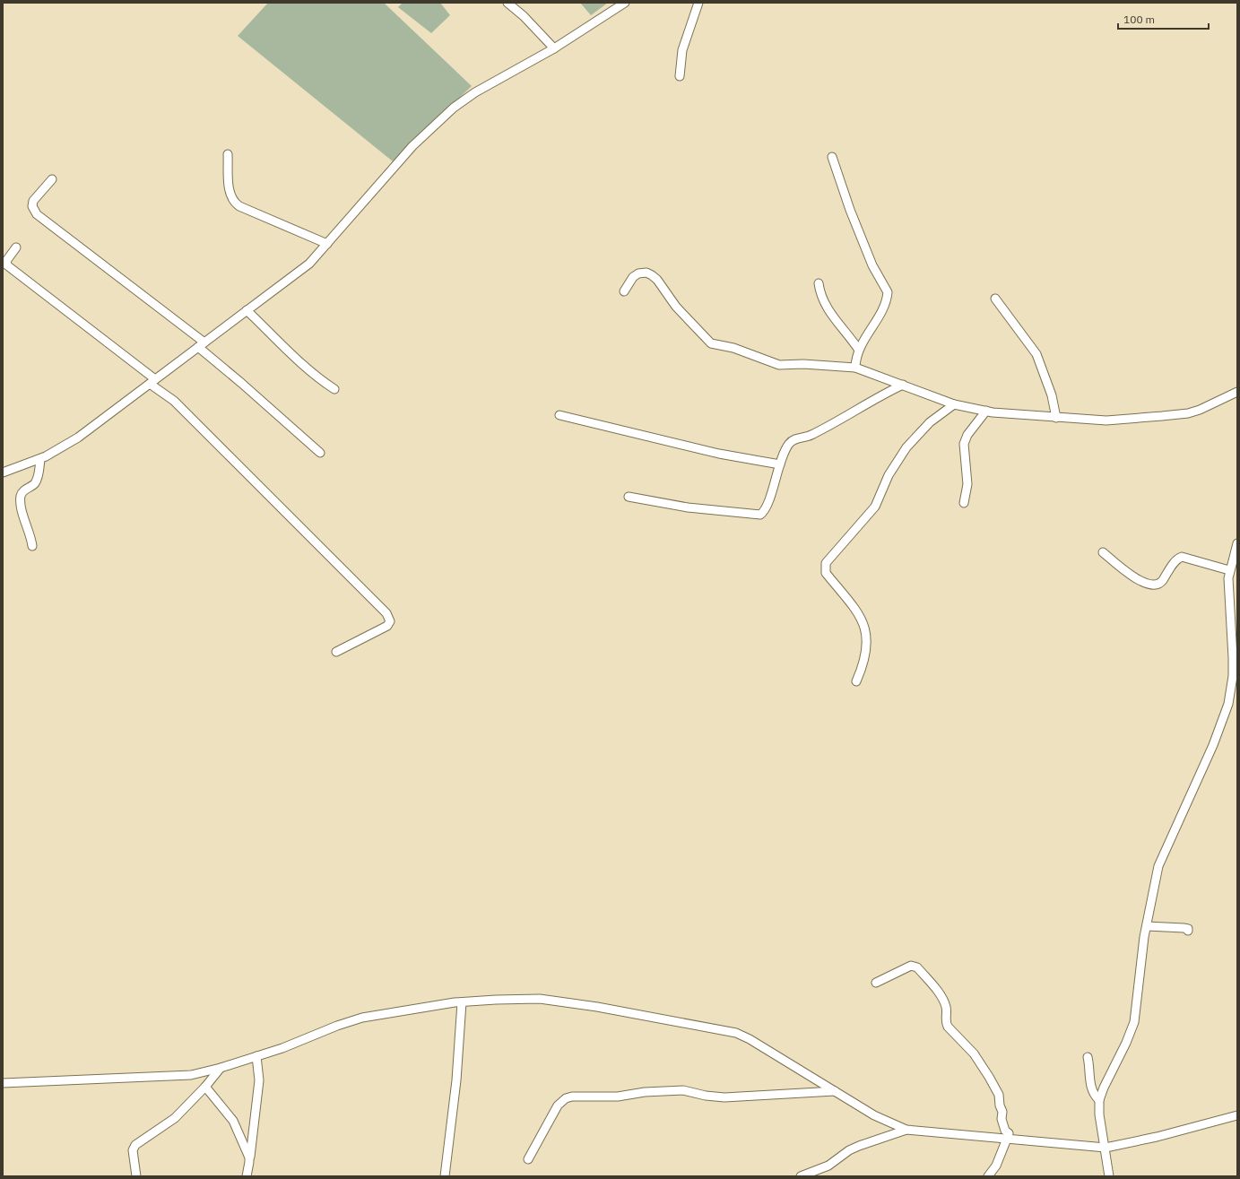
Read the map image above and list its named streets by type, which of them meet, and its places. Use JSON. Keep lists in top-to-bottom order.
{
  "scale_bar": "100 m"
}
